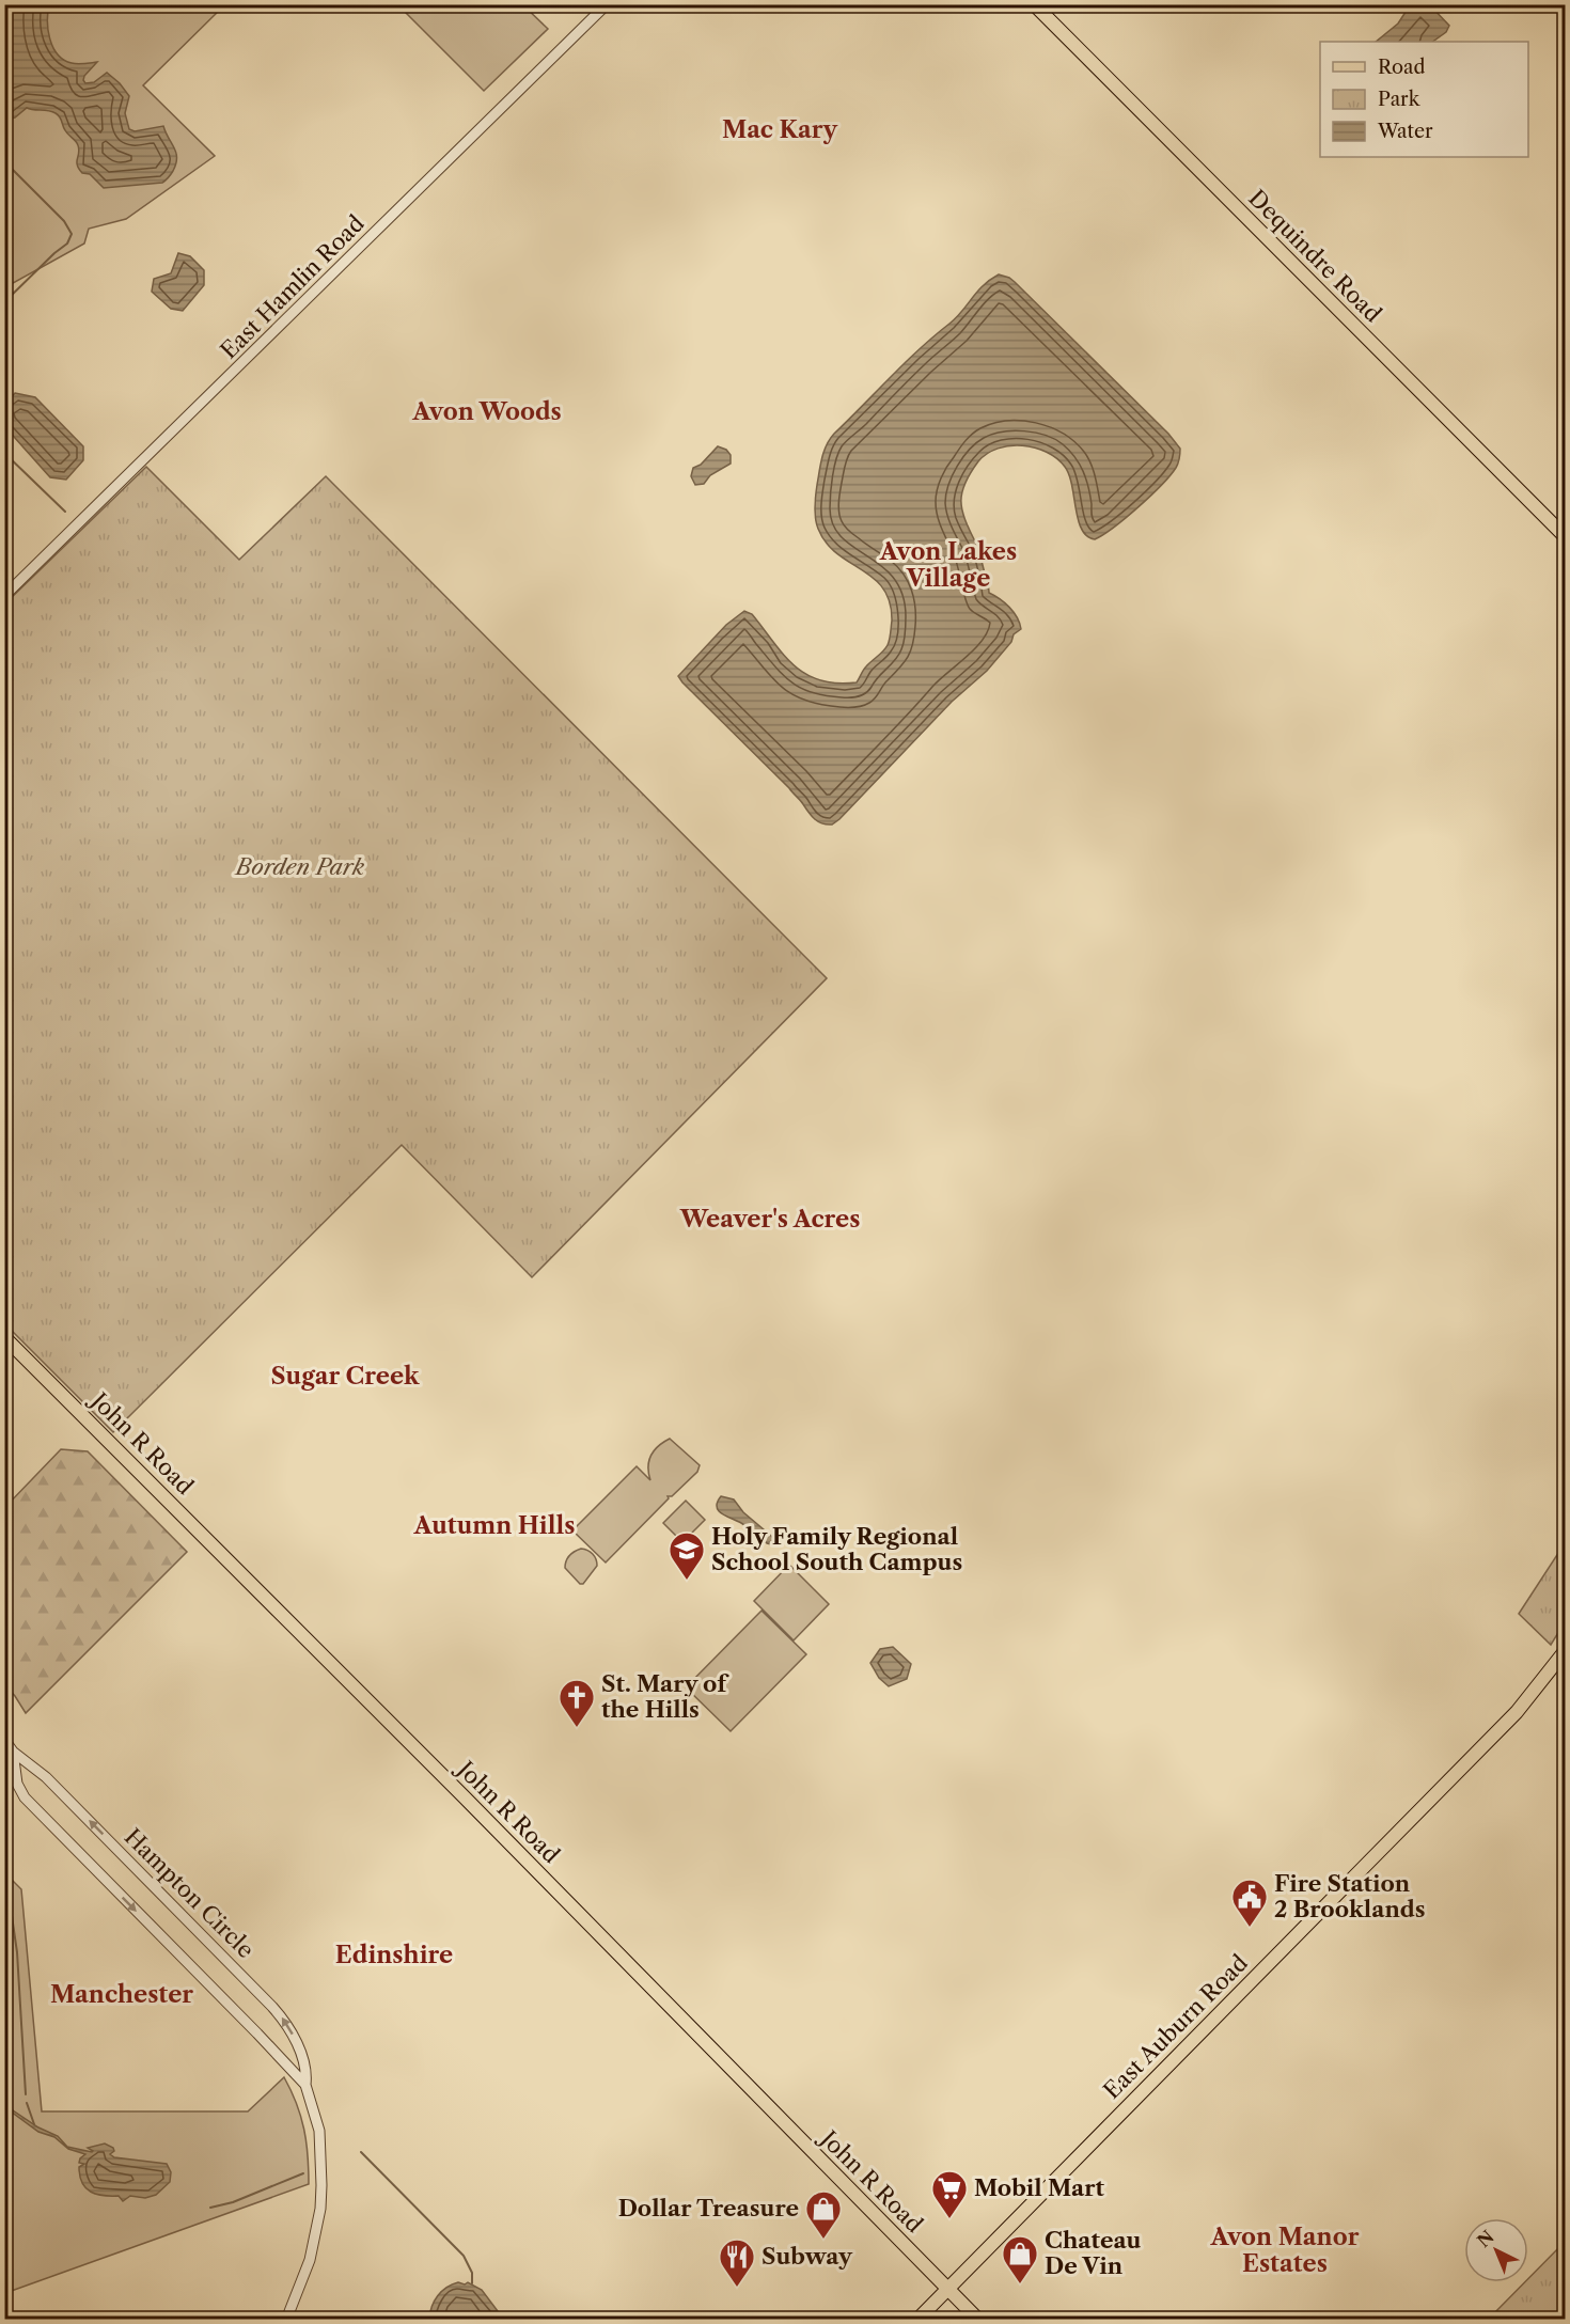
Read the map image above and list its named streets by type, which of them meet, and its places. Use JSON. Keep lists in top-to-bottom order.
{
  "streets": {
    "main road": ["Dequindre Road", "John R Road", "East Auburn Road"],
    "street": ["East Hamlin Road", "Hampton Circle"]
  },
  "crossings": [
    ["John R Road", "East Auburn Road"]
  ],
  "districts": [
    "Mac Kary",
    "Avon Woods",
    "Avon Lakes Village",
    "Weaver's Acres",
    "Sugar Creek",
    "Autumn Hills",
    "Edinshire",
    "Manchester",
    "Avon Manor Estates"
  ],
  "parks": ["Borden Park"],
  "places": {
    "school or university": ["Holy Family Regional School South Campus"],
    "church": ["St. Mary of the Hills"],
    "public building": ["Fire Station 2 Brooklands"],
    "supermarket": ["Mobil Mart"],
    "shop": ["Dollar Treasure", "Chateau De Vin"],
    "restaurant": ["Subway"]
  },
  "legend": ["Road", "Park", "Water"],
  "north": "top left"
}
